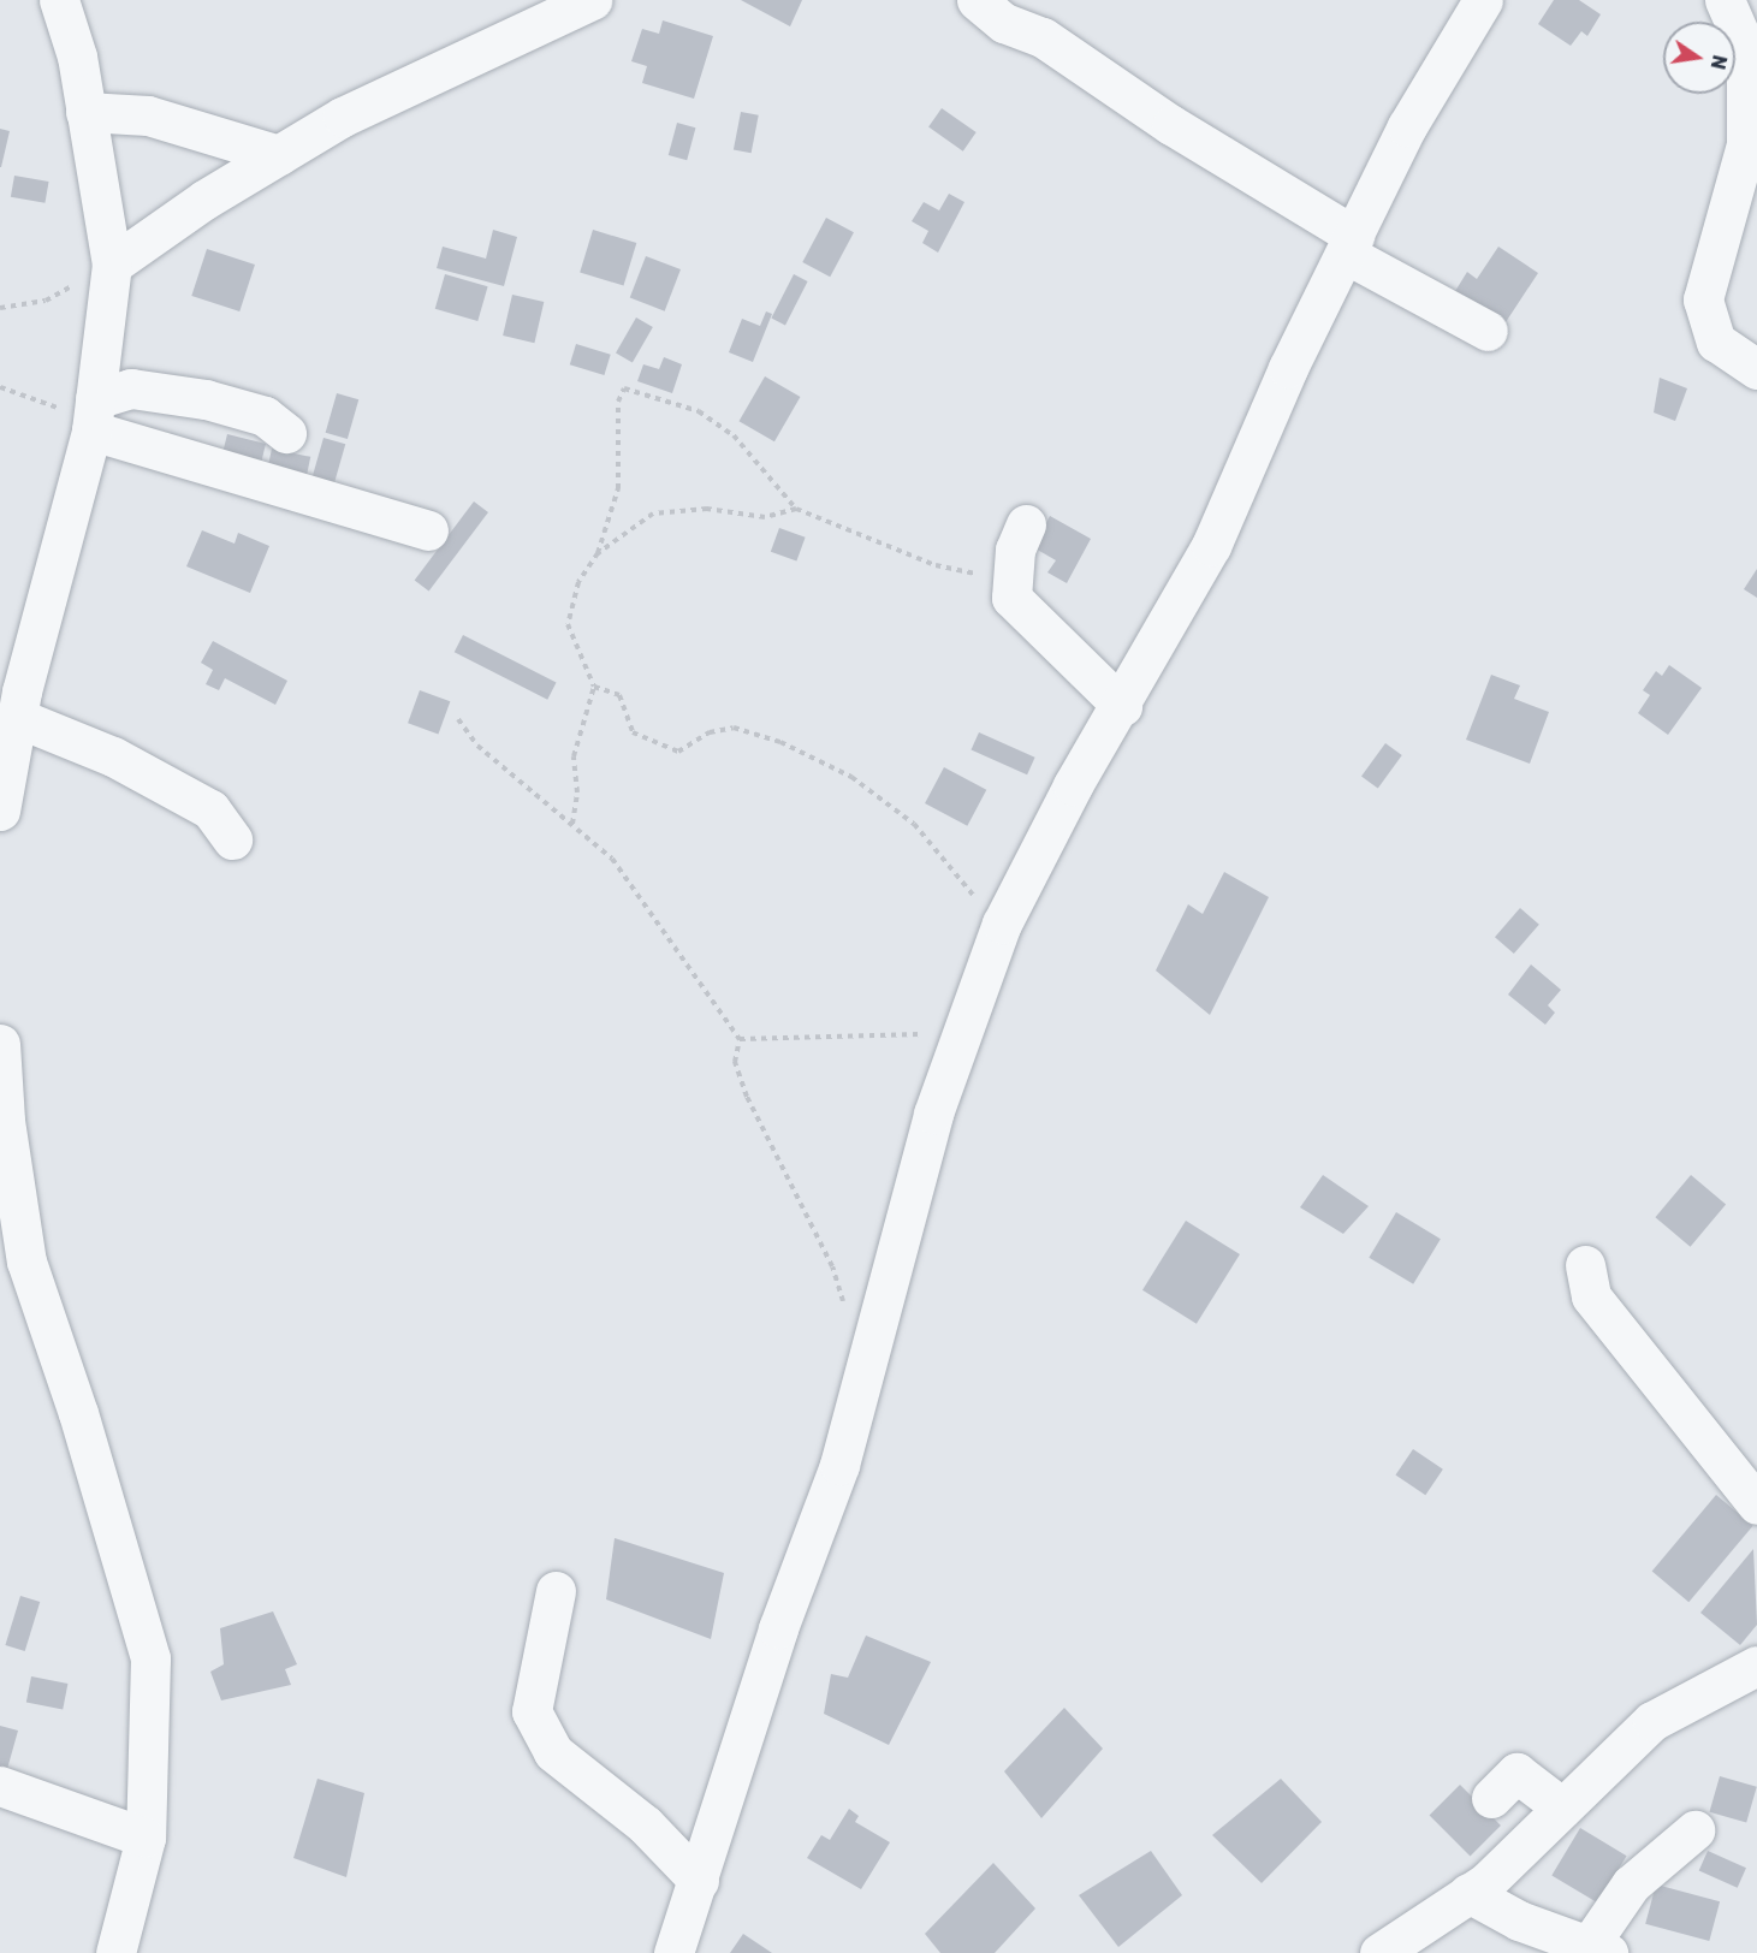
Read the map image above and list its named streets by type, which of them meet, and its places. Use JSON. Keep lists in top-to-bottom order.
{
  "north": "right"
}
